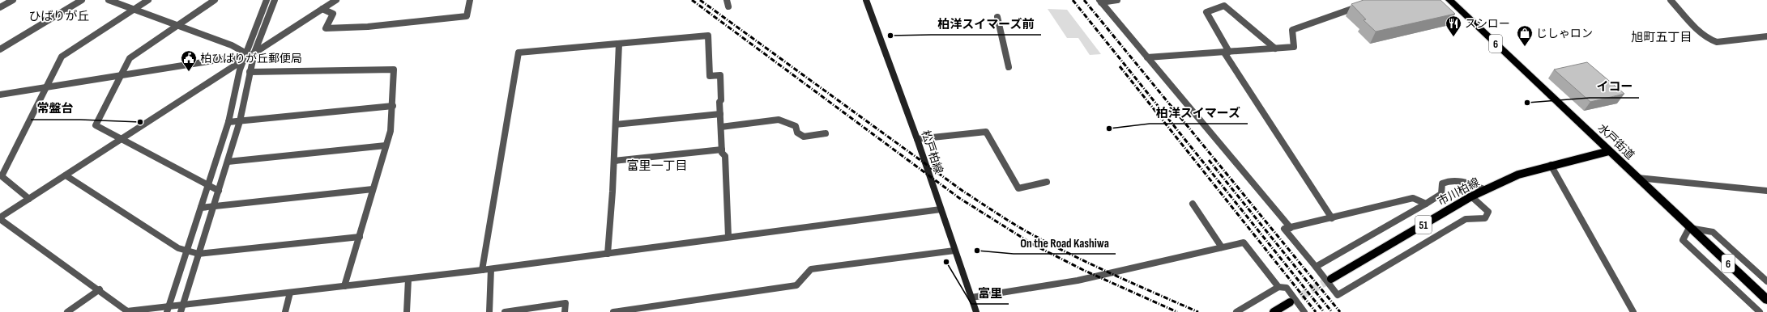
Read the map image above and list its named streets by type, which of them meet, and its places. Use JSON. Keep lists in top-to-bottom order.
{
  "streets": {
    "highway": ["6", "水戸街道"],
    "main road": ["松戸柏線", "市川柏線", "51"]
  },
  "crossings": [
    ["水戸街道", "市川柏線"]
  ],
  "districts": ["ひばりが丘", "旭町五丁目", "富里一丁目"],
  "places": {
    "other": [
      "柏洋スイマーズ前",
      "イコー",
      "常盤台",
      "柏洋スイマーズ",
      "On the Road Kashiwa",
      "富里"
    ],
    "restaurant": ["スシロー"],
    "shop": ["じしゃロン"],
    "public building": ["柏ひばりが丘郵便局"]
  }
}
